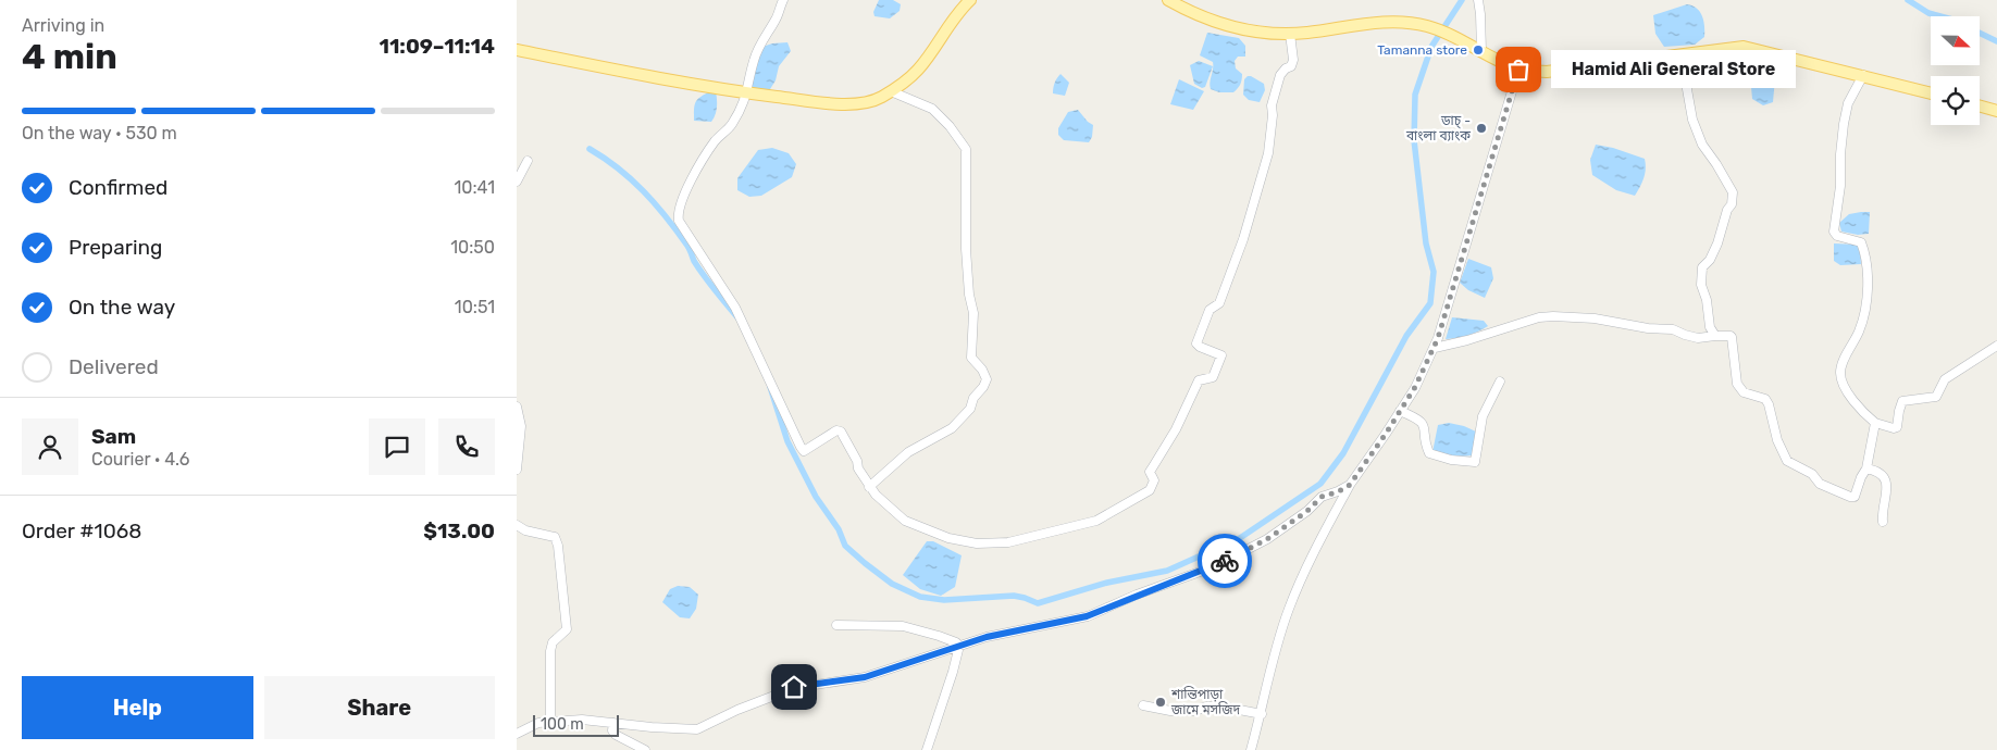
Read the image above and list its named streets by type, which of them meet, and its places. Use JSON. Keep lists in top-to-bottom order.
{
  "places": [
    "Tamanna store",
    "Hamid Ali General Store",
    "ডাচ্ - বাংলা ব্যাংক",
    "শান্তিপাড়া জামে মসজিদ"
  ],
  "scale_bar": "100 m",
  "north": "right",
  "page": {
    "heading": ["4 min", "Arriving in", "11:09–11:14"],
    "panel": [
      "Sam",
      "Courier · 4.6",
      "Order #1068",
      "$13.00"
    ],
    "bubble": "Hamid Ali General Store",
    "bar": "On the way · 530 m",
    "list": [
      ["Confirmed", "10:41"],
      ["Preparing", "10:50"],
      ["On the way", "10:51"],
      "Delivered"
    ],
    "buttons": ["Help", "Share"],
    "scale": "100 m"
  }
}
